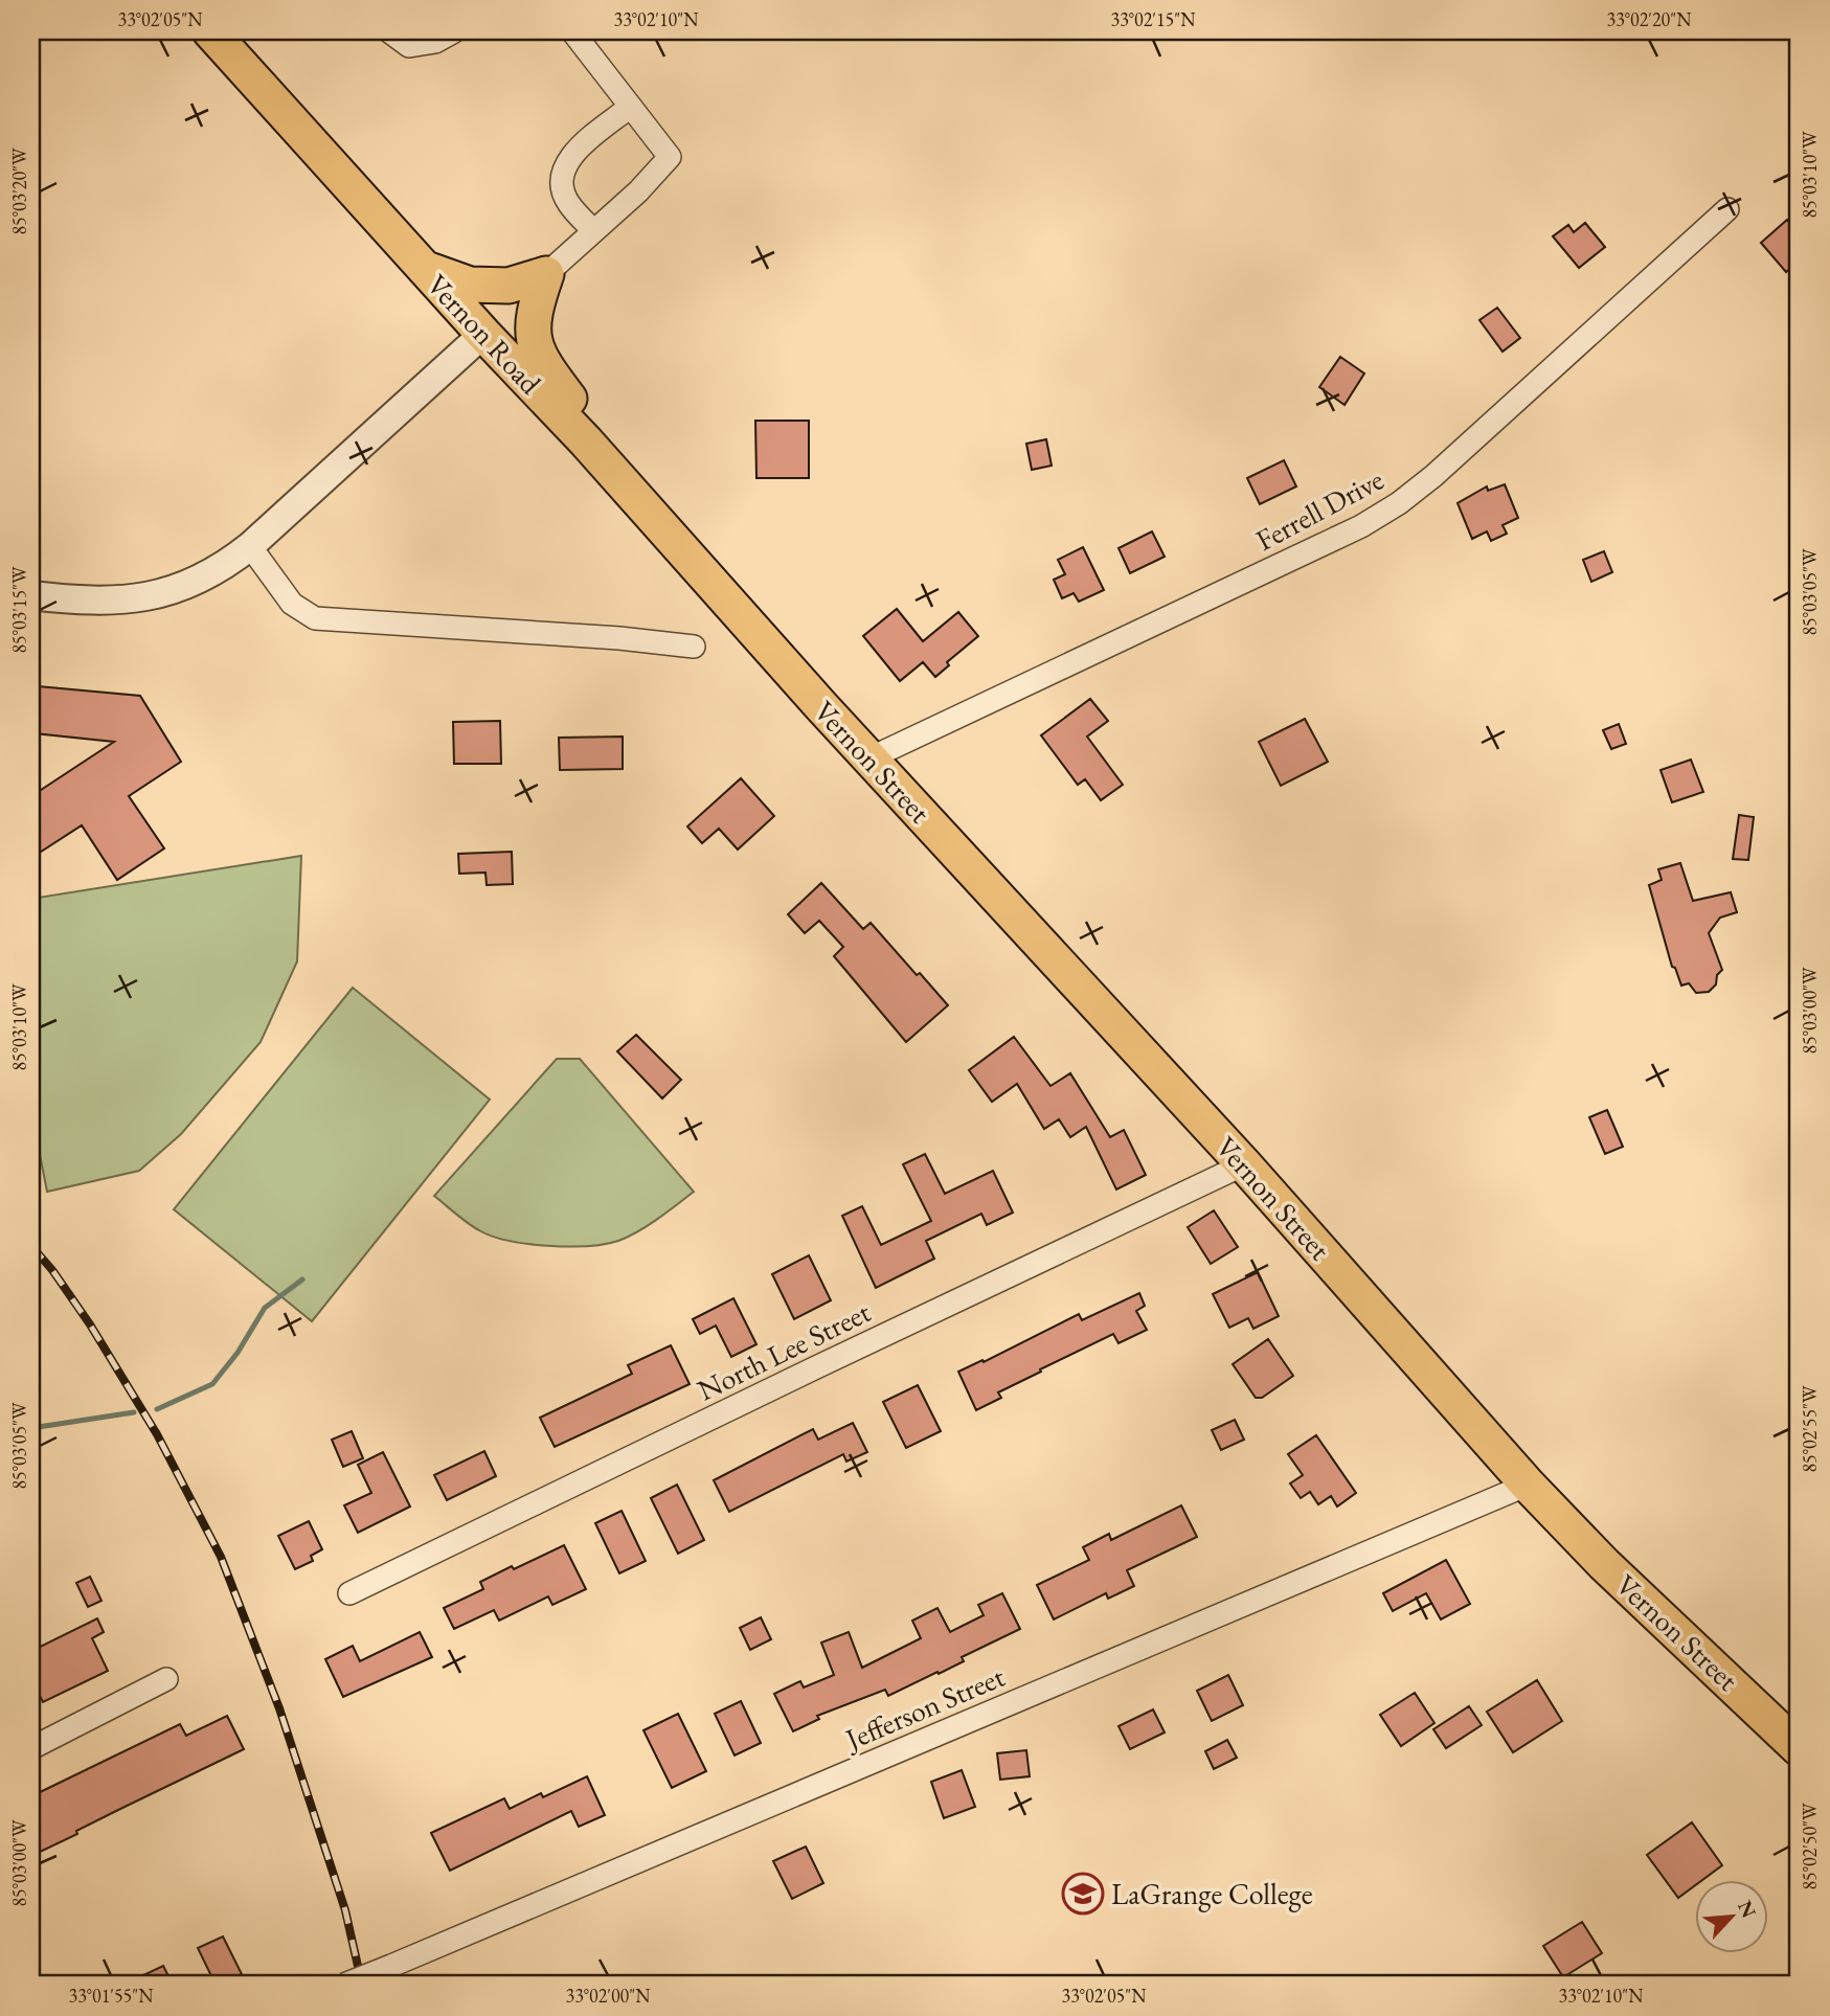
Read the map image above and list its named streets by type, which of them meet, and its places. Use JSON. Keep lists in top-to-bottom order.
{
  "streets": {
    "main road": ["Vernon Road", "Vernon Street"],
    "street": ["Ferrell Drive", "North Lee Street", "Jefferson Street"]
  },
  "crossings": [
    ["Vernon Road", "Vernon Street"],
    ["Ferrell Drive", "Vernon Street"],
    ["Vernon Street", "North Lee Street"],
    ["Vernon Street", "Jefferson Street"]
  ],
  "places": {
    "school or university": ["LaGrange College"]
  },
  "north": "top right",
  "coordinates": [
    "33°02'05\"N",
    "33°02'10\"N",
    "33°02'15\"N",
    "33°02'20\"N",
    "85°03'10\"W",
    "85°03'20\"W",
    "85°03'05\"W",
    "85°03'15\"W",
    "85°03'00\"W",
    "85°02'55\"W",
    "85°02'50\"W",
    "33°01'55\"N",
    "33°02'00\"N"
  ]
}
